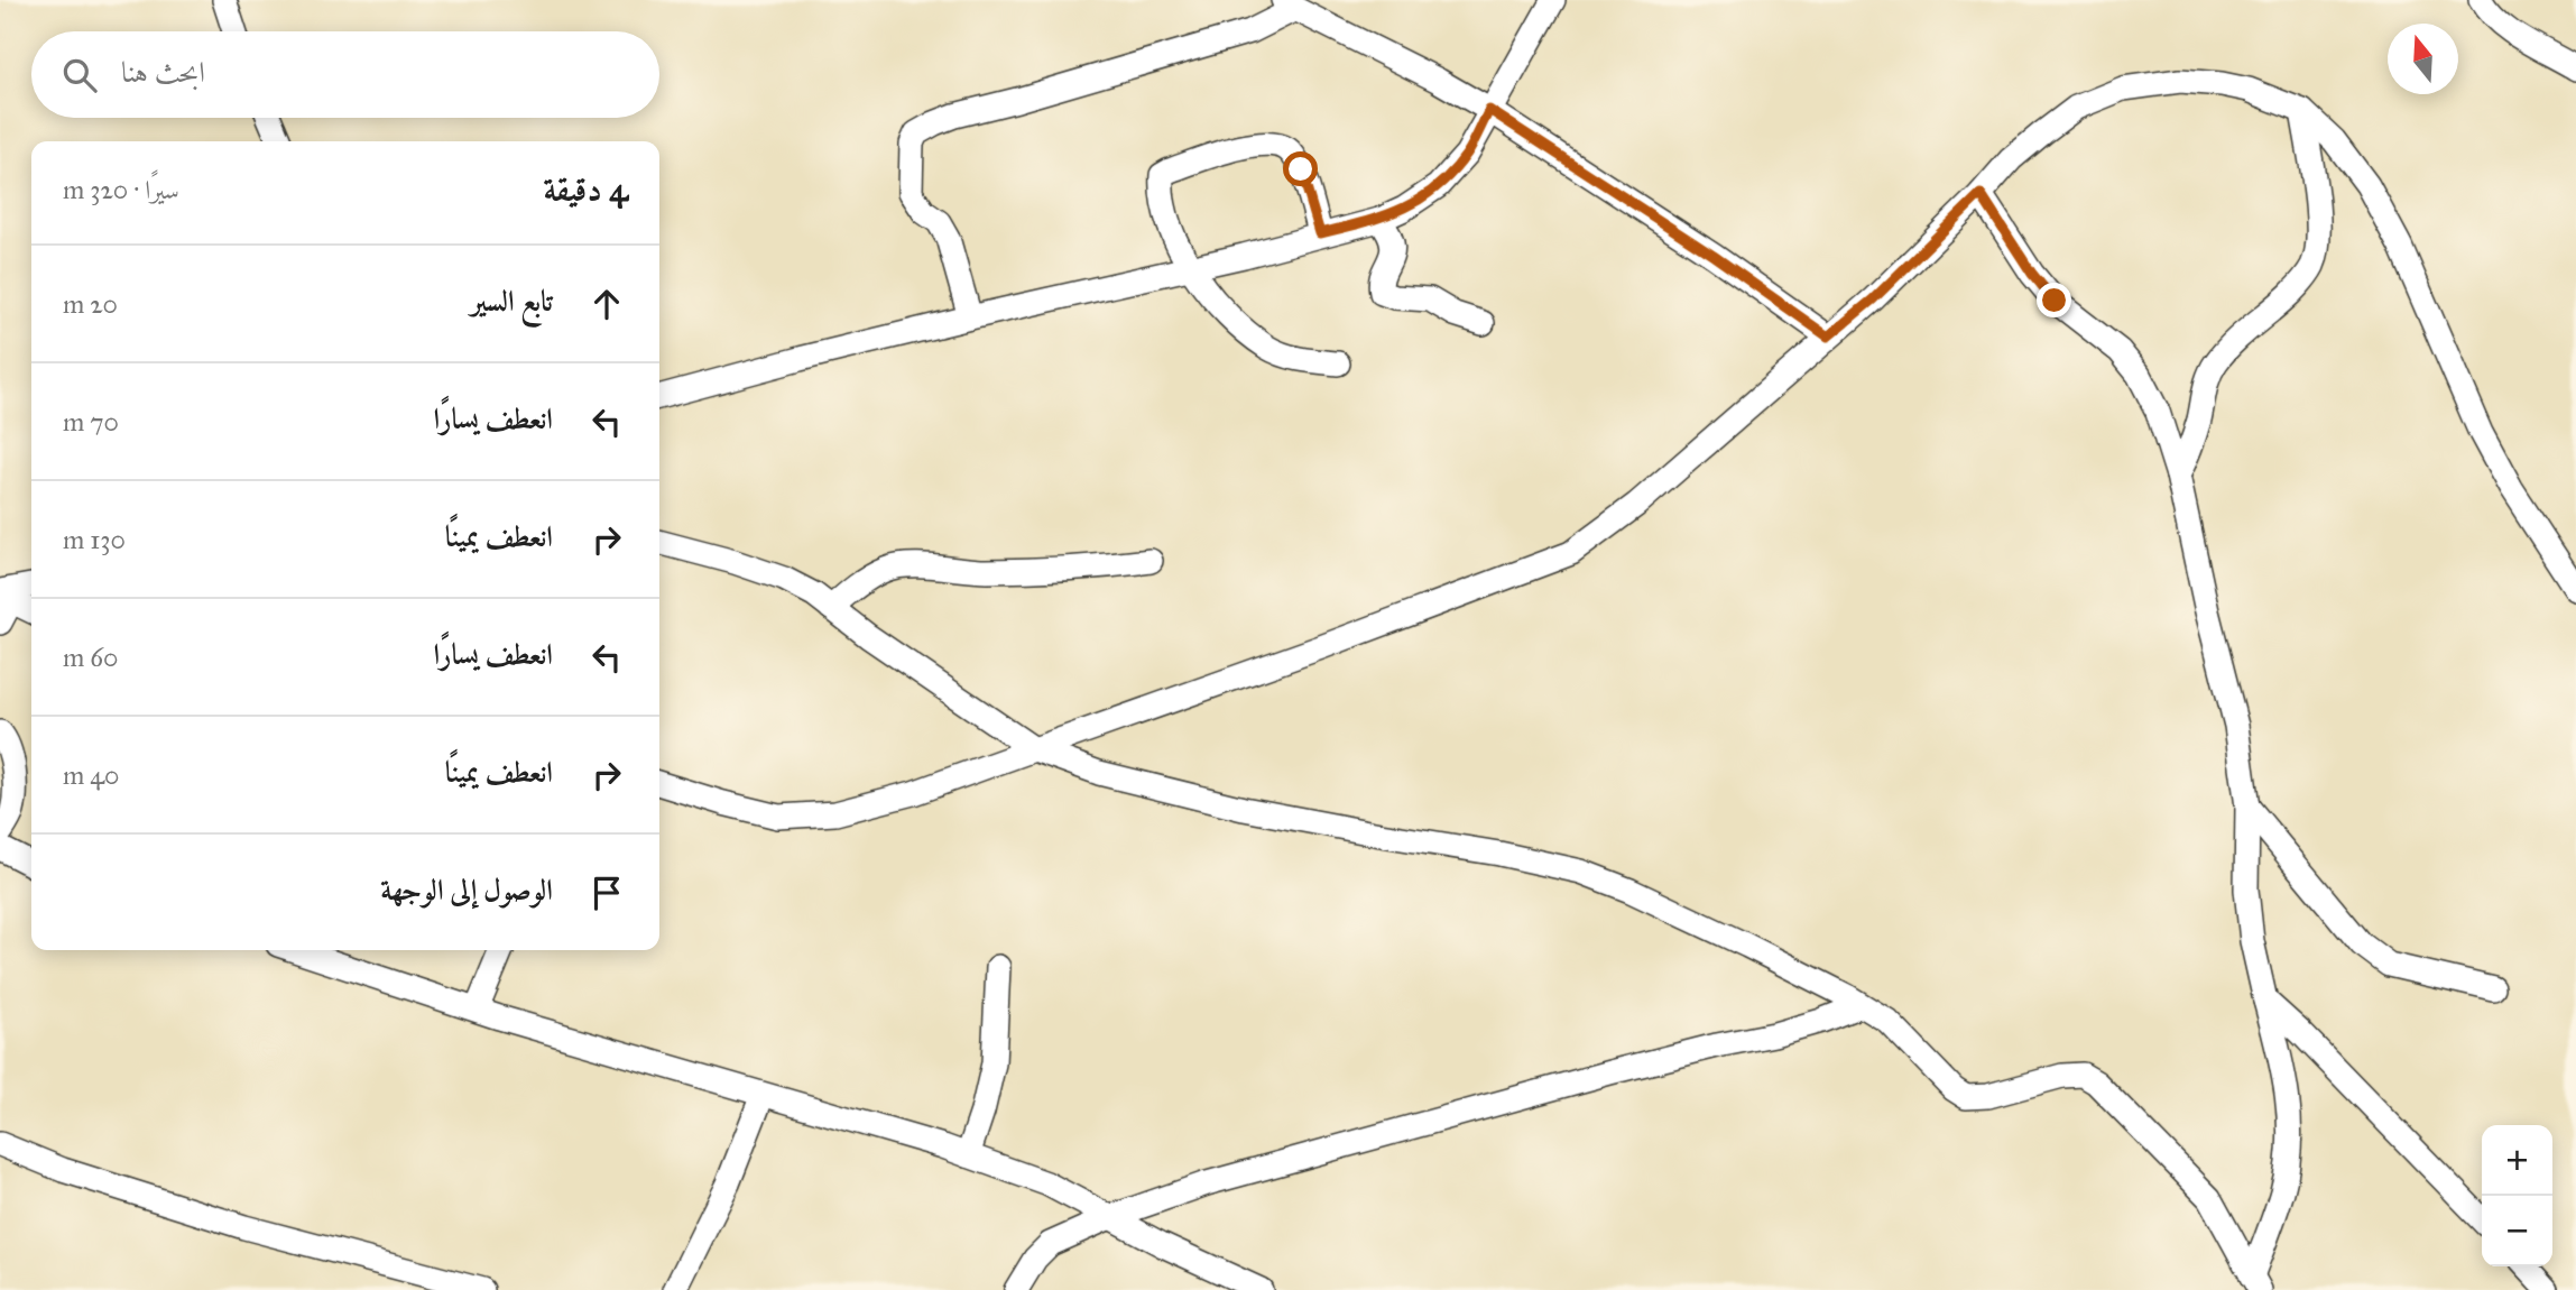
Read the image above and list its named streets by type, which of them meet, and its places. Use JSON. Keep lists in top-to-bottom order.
{
  "north": "top",
  "page": {
    "search": "ابحث هنا",
    "heading": ["4 دقيقة", "سيرًا · 320 m"],
    "list": [
      ["تابع السير", "20 m"],
      ["انعطف يسارًا", "70 m"],
      ["انعطف يمينًا", "130 m"],
      ["انعطف يسارًا", "60 m"],
      ["انعطف يمينًا", "40 m"],
      "الوصول إلى الوجهة"
    ],
    "map_buttons": ["+", "−"]
  }
}
